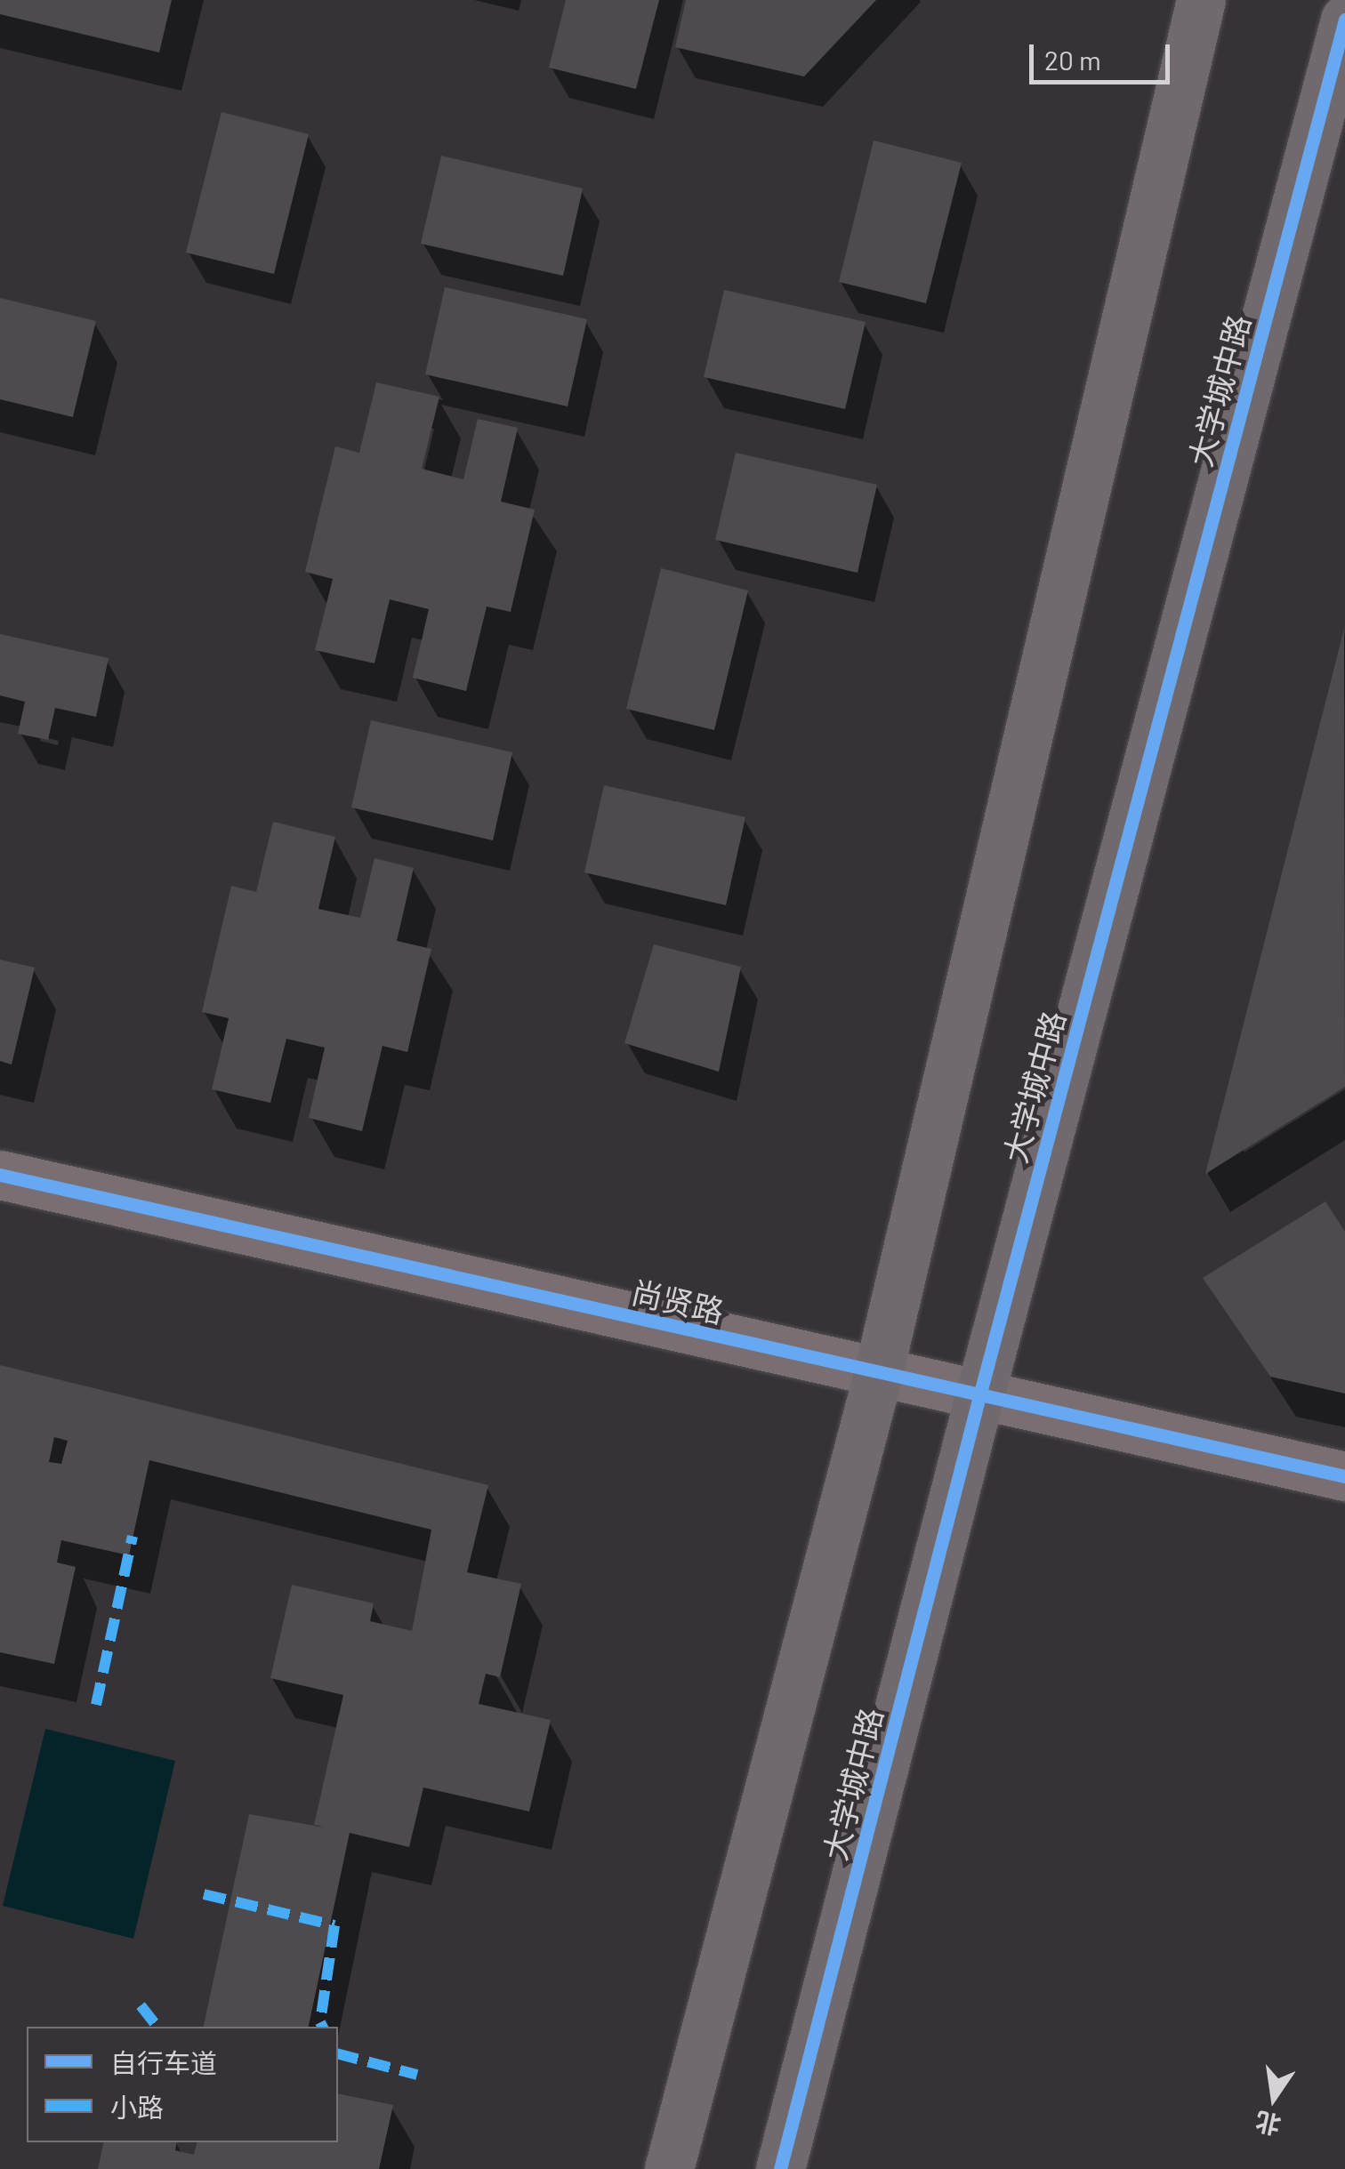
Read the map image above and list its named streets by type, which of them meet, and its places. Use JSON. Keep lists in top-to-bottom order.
{
  "streets": {
    "highway": ["大学城中路"],
    "street": ["尚贤路"]
  },
  "crossings": [
    ["大学城中路", "尚贤路"]
  ],
  "legend": ["自行车道", "小路"],
  "scale_bar": "20 m",
  "north": "bottom"
}
